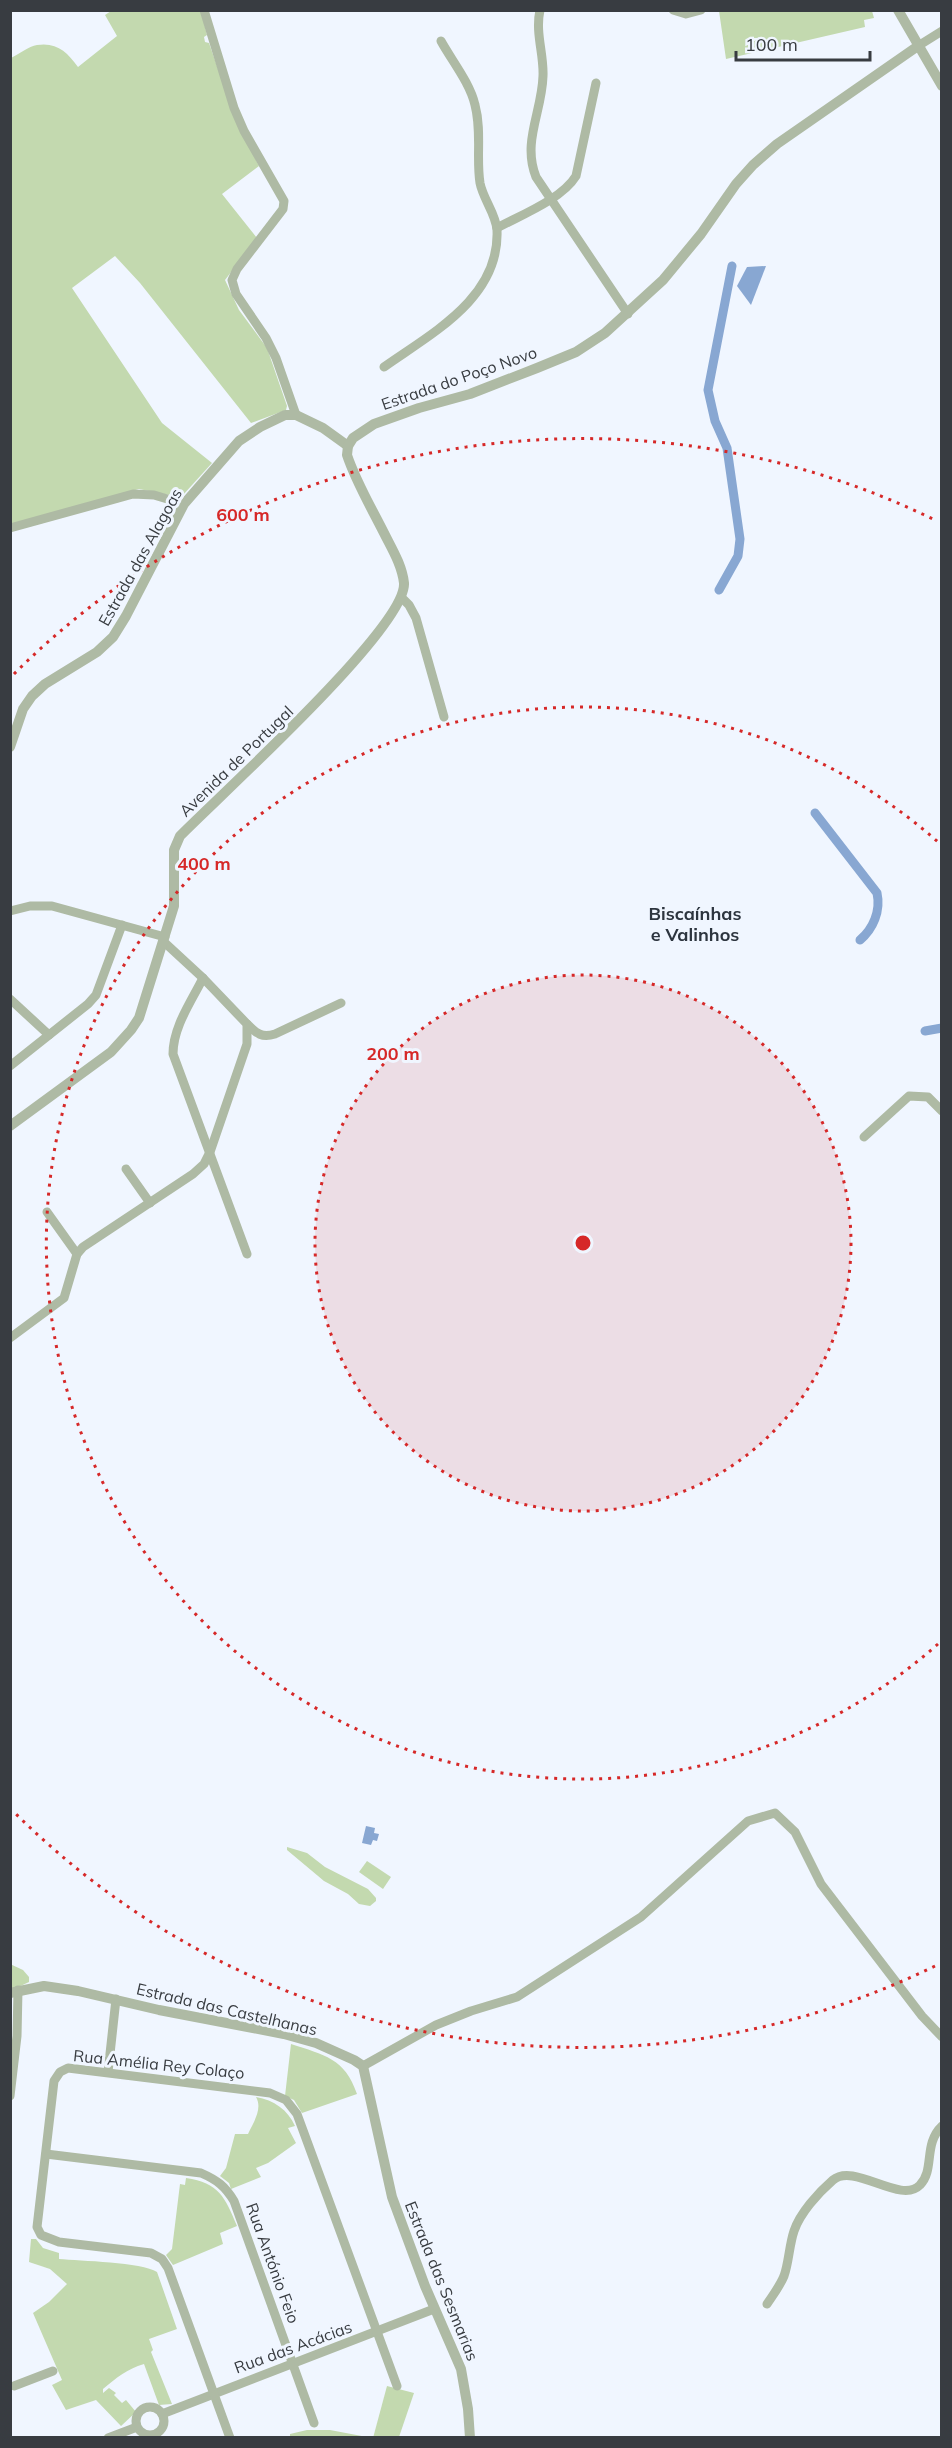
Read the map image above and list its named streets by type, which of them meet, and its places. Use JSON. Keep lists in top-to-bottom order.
{
  "streets": {
    "street": [
      "Estrada do Poço Novo",
      "Estrada das Alagoas",
      "Avenida de Portugal",
      "Estrada das Castelhanas",
      "Rua Amélia Rey Colaço",
      "Rua António Feio",
      "Estrada das Sesmarias",
      "Rua das Acácias"
    ]
  },
  "crossings": [
    ["Estrada das Castelhanas", "Estrada das Sesmarias"],
    ["Rua Amélia Rey Colaço", "Rua António Feio"],
    ["Rua Amélia Rey Colaço", "Rua das Acácias"],
    ["Rua António Feio", "Rua das Acácias"],
    ["Estrada das Sesmarias", "Rua das Acácias"]
  ],
  "districts": ["Biscaínhas e Valinhos"],
  "scale_bar": "100 m",
  "rings": ["600 m", "400 m", "200 m"]
}
